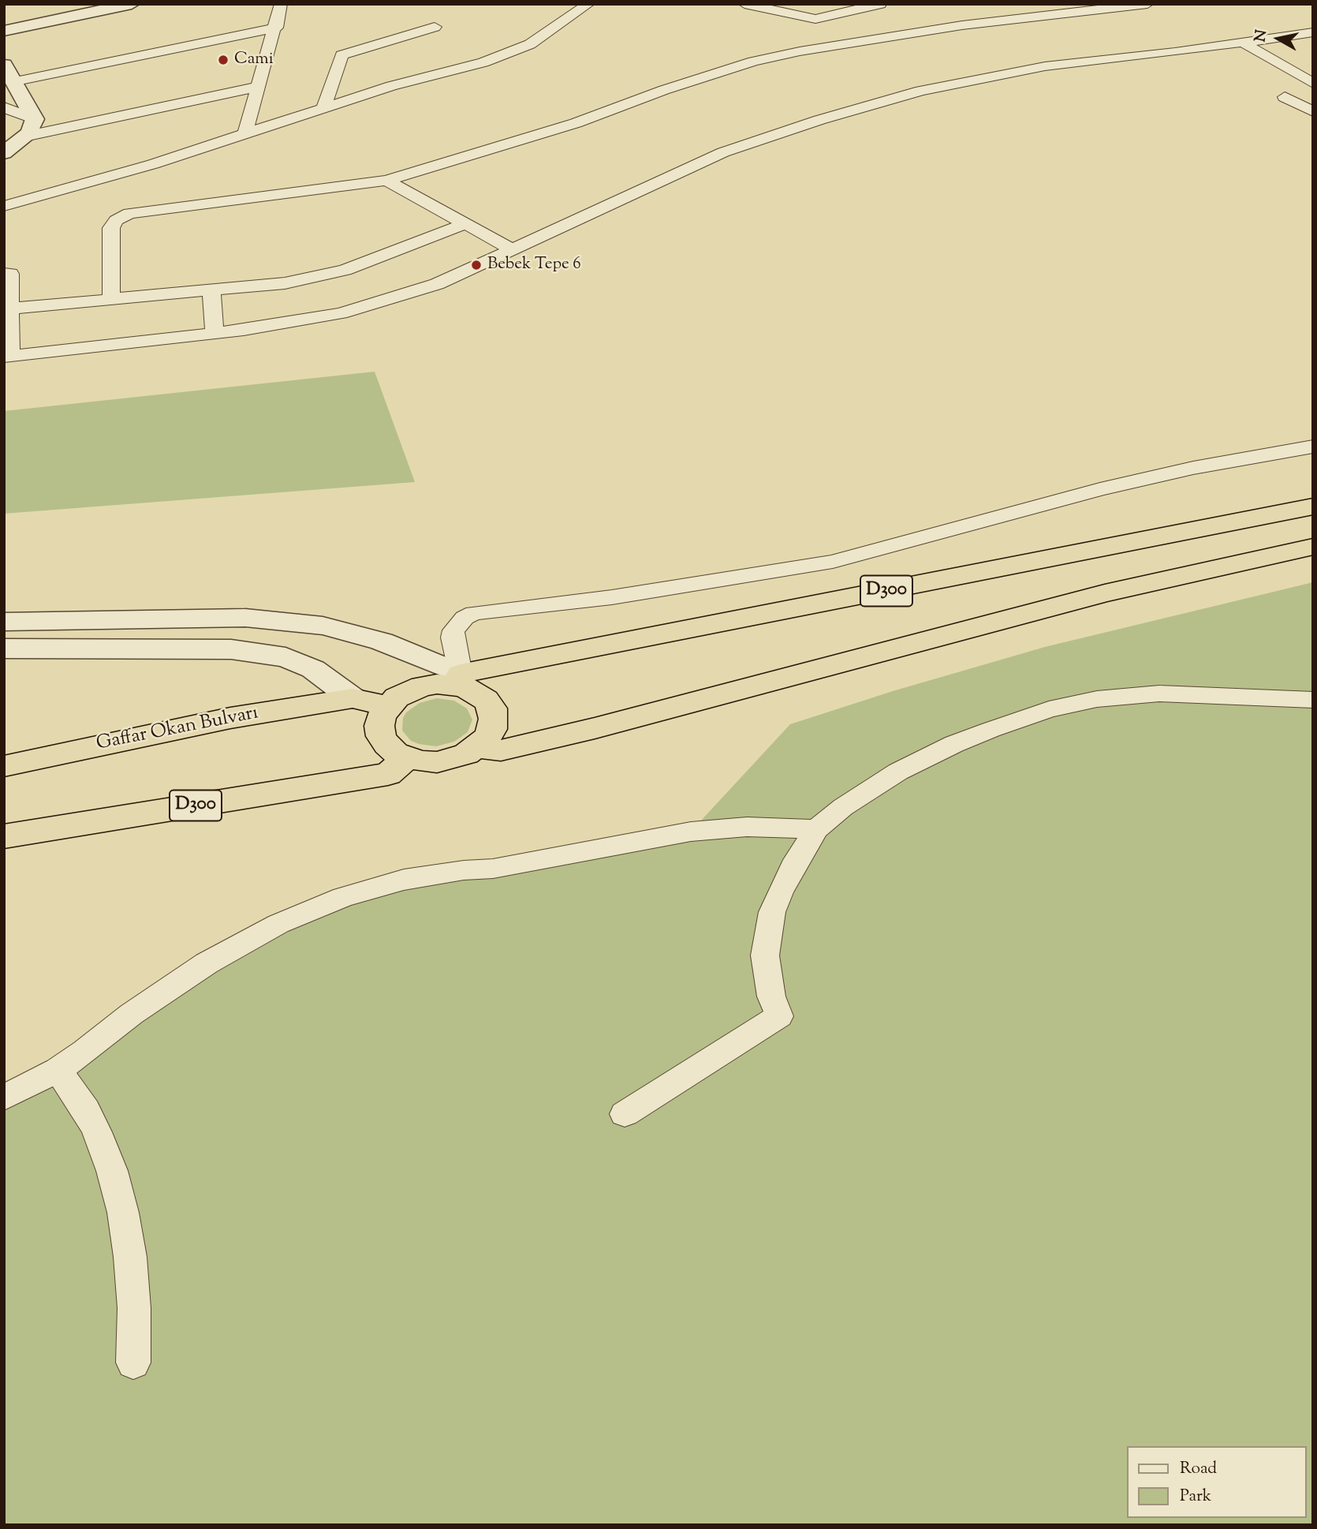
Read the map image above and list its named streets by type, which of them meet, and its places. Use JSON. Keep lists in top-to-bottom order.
{
  "streets": {
    "highway": ["D300", "Gaffar Okan Bulvarı"]
  },
  "places": ["Cami", "Bebek Tepe 6"],
  "legend": ["Road", "Park"],
  "north": "left"
}
